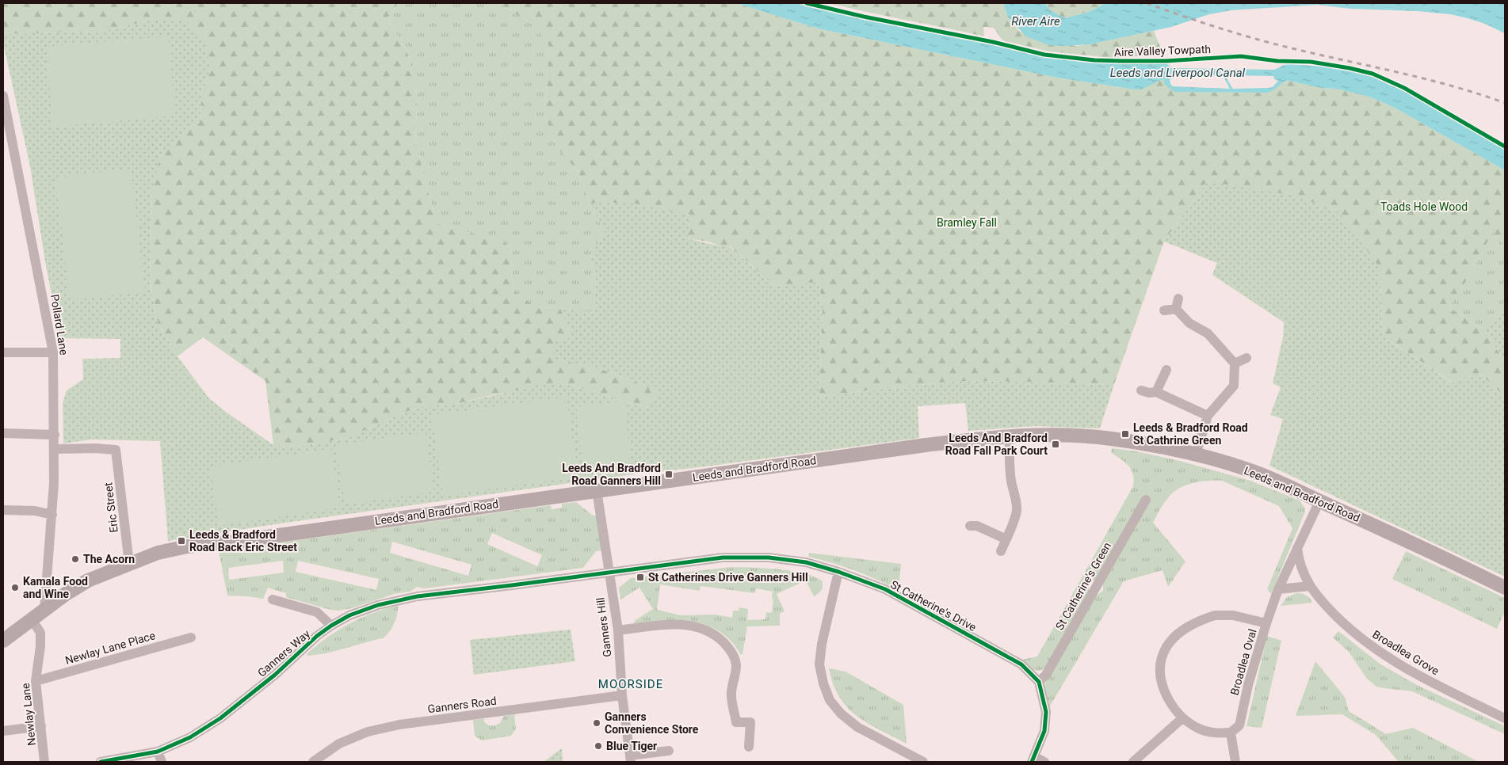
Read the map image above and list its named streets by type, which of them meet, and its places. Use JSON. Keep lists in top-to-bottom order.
{
  "streets": {
    "main road": ["Leeds and Bradford Road"],
    "street": [
      "Pollard Lane",
      "Eric Street",
      "St Catherine's Green",
      "St Catherine's Drive",
      "Ganners Hill",
      "Newlay Lane Place",
      "Broadlea Grove",
      "Ganners Way",
      "Broadlea Oval",
      "Ganners Road",
      "Newlay Lane"
    ],
    "cycle path": ["Aire Valley Towpath"]
  },
  "crossings": [
    ["Pollard Lane", "Leeds and Bradford Road"],
    ["Pollard Lane", "Eric Street"],
    ["Leeds and Bradford Road", "Eric Street"],
    ["Leeds and Bradford Road", "Ganners Hill"],
    ["Leeds and Bradford Road", "Newlay Lane"],
    ["St Catherine's Green", "St Catherine's Drive"],
    ["St Catherine's Drive", "Ganners Hill"],
    ["St Catherine's Drive", "Ganners Way"],
    ["Ganners Hill", "Ganners Way"],
    ["Ganners Hill", "Ganners Road"],
    ["Newlay Lane Place", "Newlay Lane"]
  ],
  "districts": ["MOORSIDE"],
  "water": ["River Aire", "Leeds and Liverpool Canal"],
  "parks": ["Toads Hole Wood", "Bramley Fall"],
  "places": {
    "transit": [
      "Leeds & Bradford Road St Cathrine Green",
      "Leeds And Bradford Road Fall Park Court",
      "Leeds And Bradford Road Ganners Hill",
      "Leeds & Bradford Road Back Eric Street",
      "St Catherines Drive Ganners Hill"
    ],
    "other": [
      "The Acorn",
      "Kamala Food and Wine",
      "Ganners Convenience Store",
      "Blue Tiger"
    ]
  }
}
